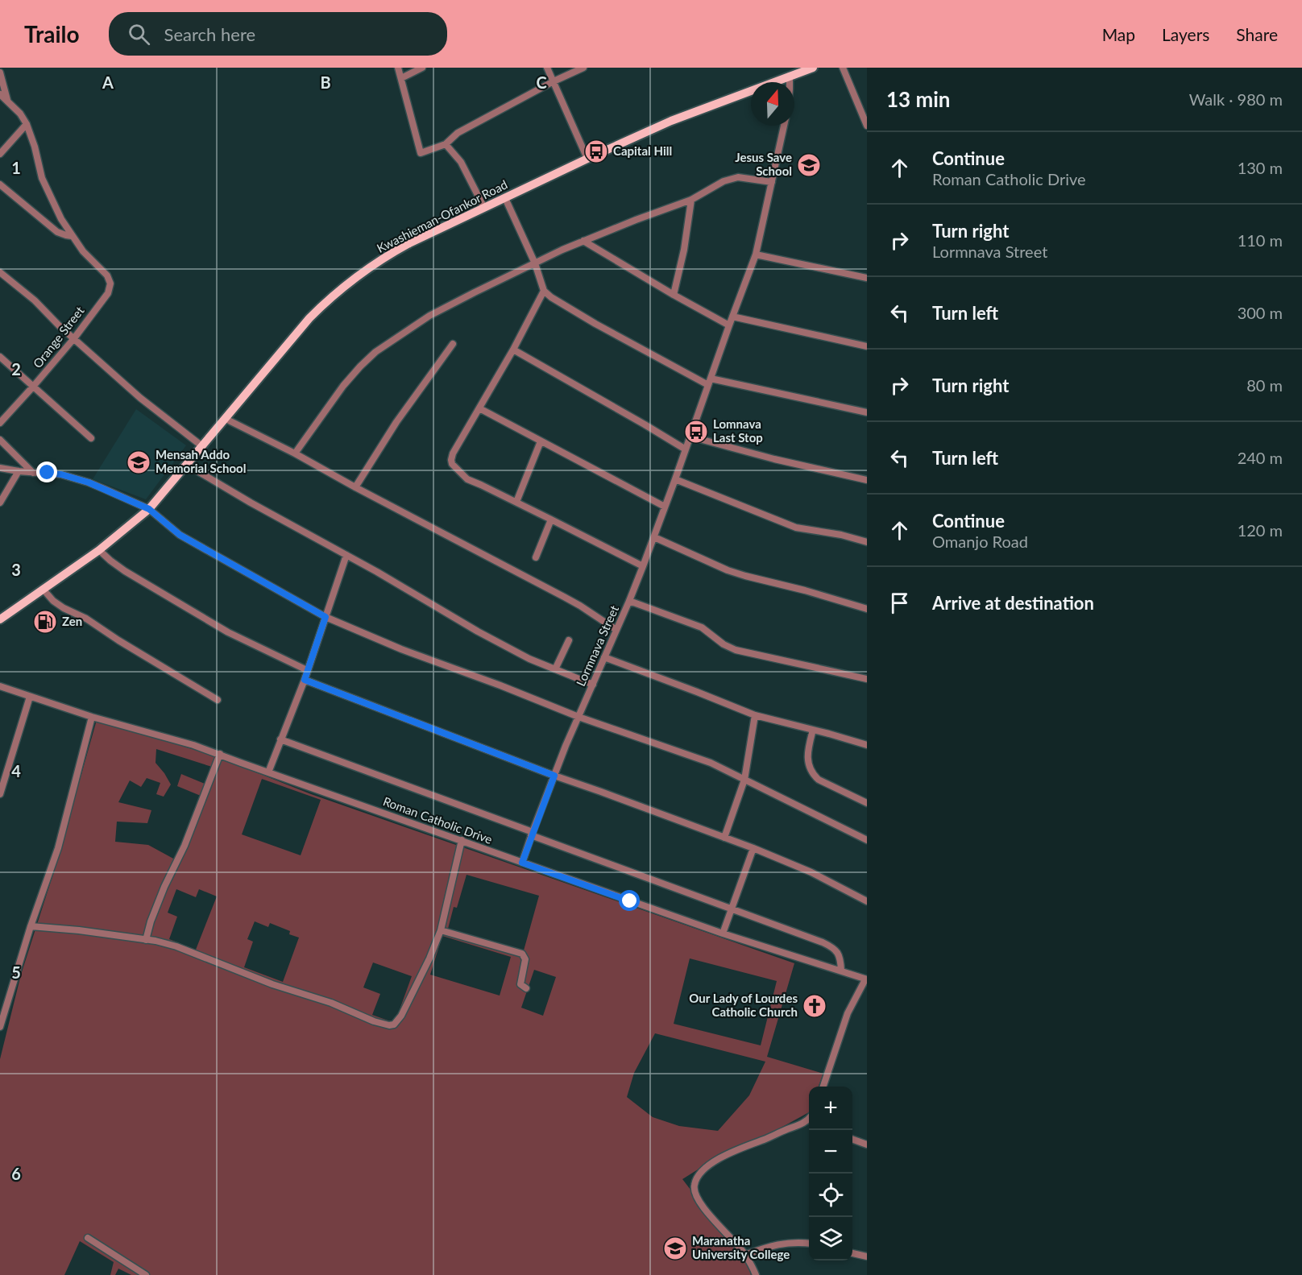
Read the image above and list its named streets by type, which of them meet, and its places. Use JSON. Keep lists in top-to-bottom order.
{
  "streets": {
    "main road": ["Kwashieman-Ofankor Road"],
    "street": ["Orange Street", "Lormnava Street", "Roman Catholic Drive"]
  },
  "crossings": [
    ["Lormnava Street", "Roman Catholic Drive"]
  ],
  "places": {
    "bus stop": ["Capital Hill", "Lomnava Last Stop"],
    "school or university": ["Jesus Save School", "Mensah Addo Memorial School", "Maranatha University College"],
    "fuel station": ["Zen"],
    "church": ["Our Lady of Lourdes Catholic Church"]
  },
  "north": "top",
  "page": {
    "header": "Trailo",
    "search": "Search here",
    "nav": ["Map", "Layers", "Share"],
    "heading": ["13 min", "Walk · 980 m"],
    "list": [
      ["Continue", "Roman Catholic Drive", "130 m"],
      ["Turn right", "Lormnava Street", "110 m"],
      ["Turn left", "300 m"],
      ["Turn right", "80 m"],
      ["Turn left", "240 m"],
      ["Continue", "Omanjo Road", "120 m"],
      "Arrive at destination"
    ],
    "map_buttons": ["+", "−"]
  },
  "grid": {
    "columns": ["A", "B", "C"],
    "rows": [
      "1",
      "2",
      "3",
      "4",
      "5",
      "6"
    ]
  }
}
